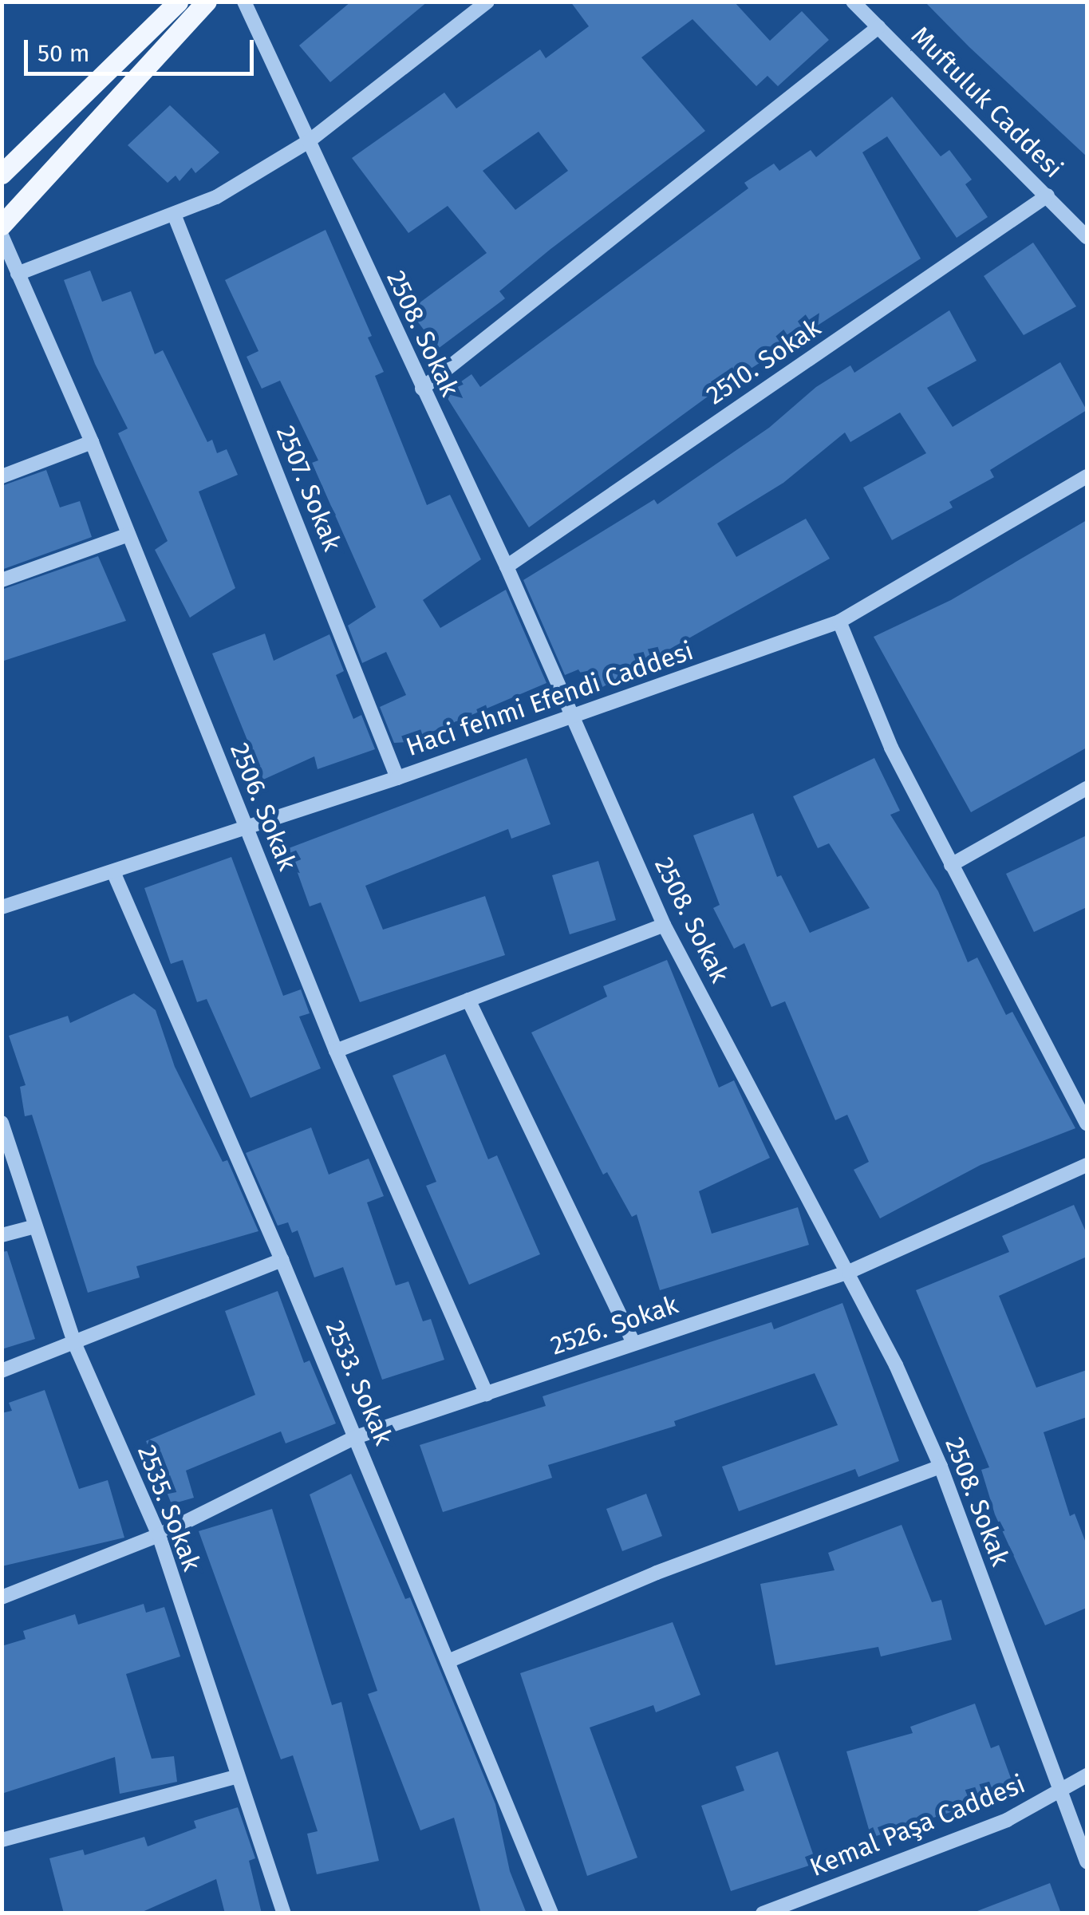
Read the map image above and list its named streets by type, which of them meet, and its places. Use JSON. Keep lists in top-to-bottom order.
{
  "streets": {
    "street": [
      "Muftuluk Caddesi",
      "2508. Sokak",
      "2510. Sokak",
      "2507. Sokak",
      "Haci fehmi Efendi Caddesi",
      "2506. Sokak",
      "2526. Sokak",
      "2533. Sokak",
      "2535. Sokak",
      "Kemal Paşa Caddesi"
    ]
  },
  "crossings": [
    ["Muftuluk Caddesi", "2510. Sokak"],
    ["2508. Sokak", "2510. Sokak"],
    ["2508. Sokak", "Haci fehmi Efendi Caddesi"],
    ["2508. Sokak", "2526. Sokak"],
    ["2508. Sokak", "Kemal Paşa Caddesi"],
    ["2507. Sokak", "Haci fehmi Efendi Caddesi"],
    ["Haci fehmi Efendi Caddesi", "2506. Sokak"],
    ["Haci fehmi Efendi Caddesi", "2533. Sokak"],
    ["2506. Sokak", "2526. Sokak"],
    ["2526. Sokak", "2533. Sokak"],
    ["2526. Sokak", "2535. Sokak"]
  ],
  "scale_bar": "50 m"
}
